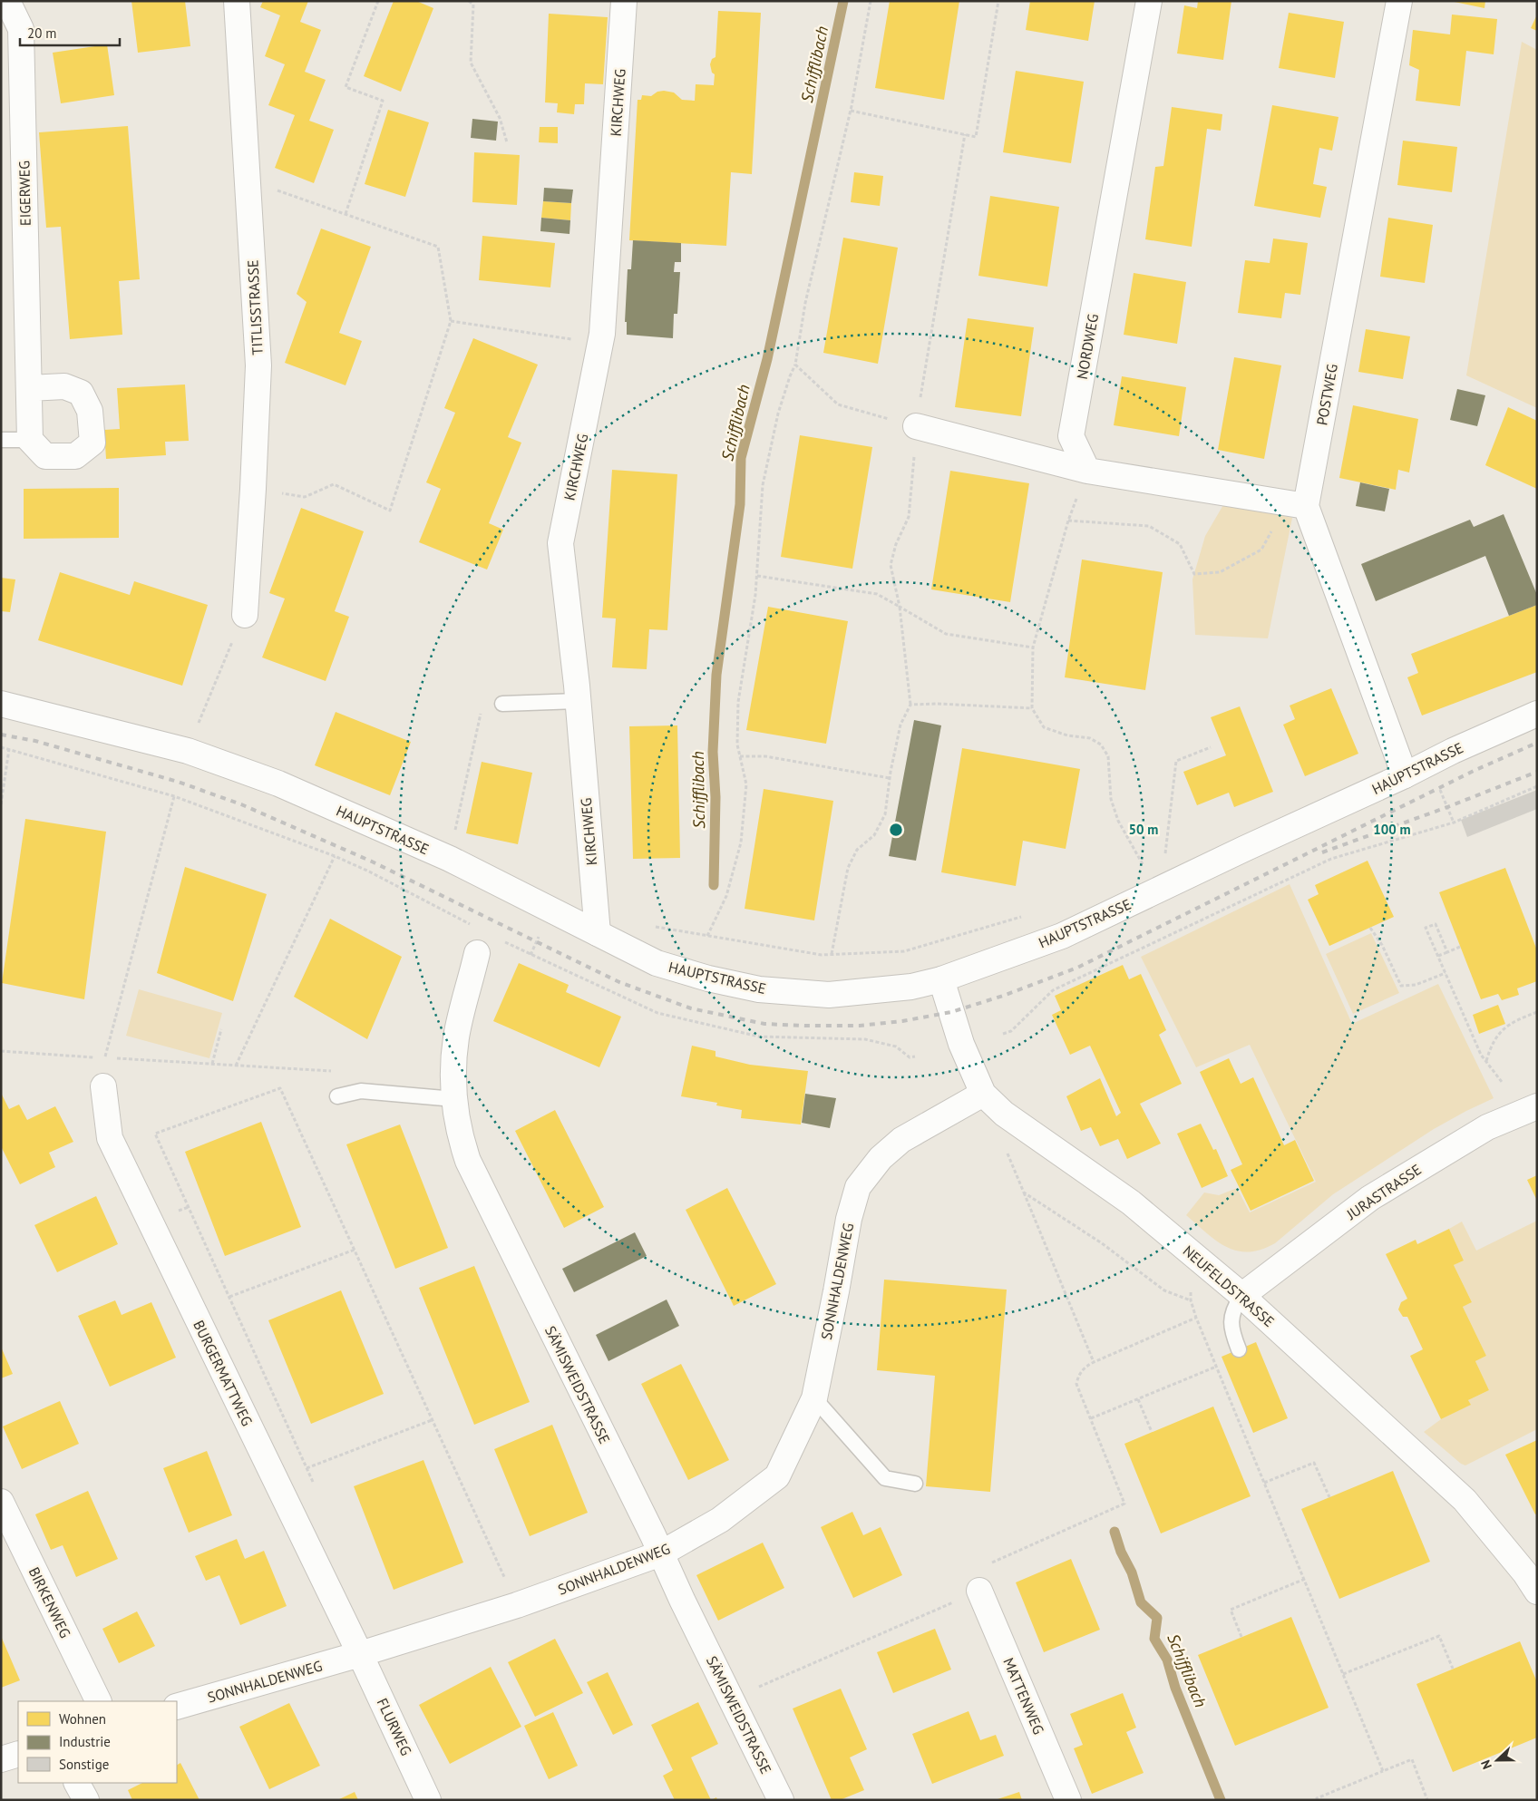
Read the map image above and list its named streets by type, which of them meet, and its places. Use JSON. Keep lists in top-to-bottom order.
{
  "streets": {
    "street": [
      "KIRCHWEG",
      "EIGERWEG",
      "TITLISSTRASSE",
      "NORDWEG",
      "POSTWEG",
      "HAUPTSTRASSE",
      "JURASTRASSE",
      "SONNHALDENWEG",
      "NEUFELDSTRASSE",
      "BURGERMATTWEG",
      "SÄMISWEIDSTRASSE",
      "BIRKENWEG",
      "MATTENWEG",
      "FLURWEG"
    ]
  },
  "crossings": [
    ["KIRCHWEG", "HAUPTSTRASSE"],
    ["HAUPTSTRASSE", "NEUFELDSTRASSE"],
    ["JURASTRASSE", "NEUFELDSTRASSE"],
    ["SONNHALDENWEG", "NEUFELDSTRASSE"],
    ["SONNHALDENWEG", "BURGERMATTWEG"],
    ["SONNHALDENWEG", "SÄMISWEIDSTRASSE"],
    ["SONNHALDENWEG", "FLURWEG"],
    ["BURGERMATTWEG", "FLURWEG"]
  ],
  "water": ["Schifflibach"],
  "legend": ["Wohnen", "Industrie", "Sonstige"],
  "scale_bar": "20 m",
  "north": "left",
  "rings": ["50 m", "100 m"]
}
